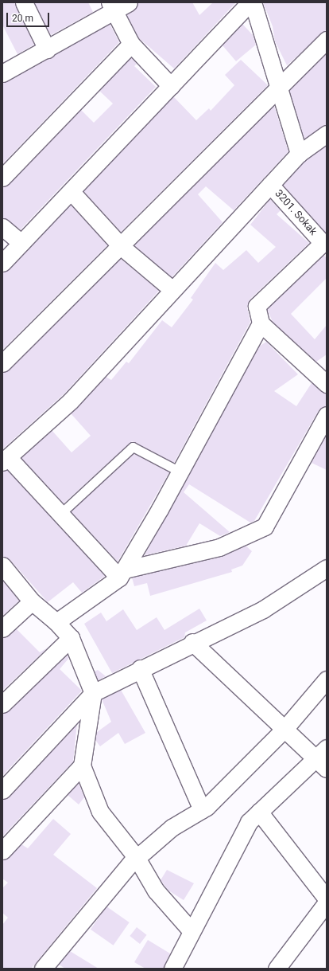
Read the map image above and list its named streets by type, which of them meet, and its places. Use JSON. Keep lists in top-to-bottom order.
{
  "streets": {
    "street": ["3201. Sokak"]
  },
  "scale_bar": "20 m"
}
